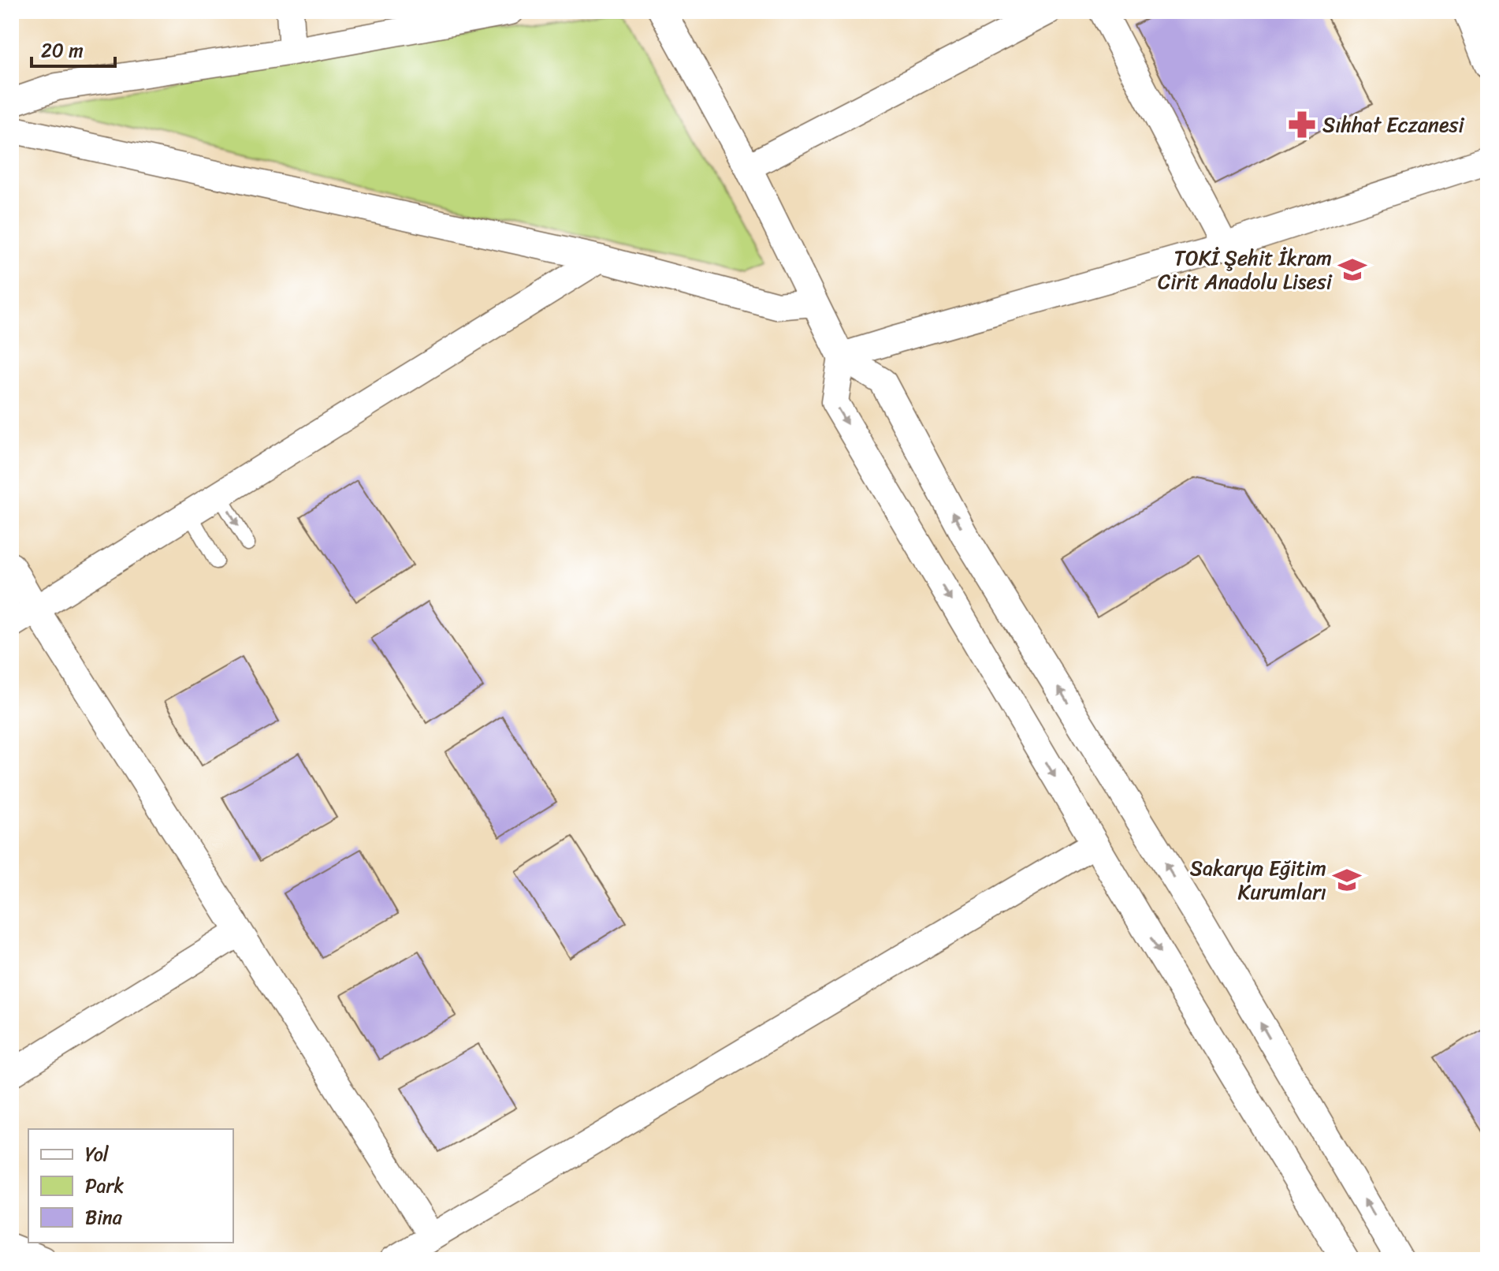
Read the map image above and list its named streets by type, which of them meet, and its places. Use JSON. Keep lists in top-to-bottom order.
{
  "places": {
    "pharmacy": ["Sıhhat Eczanesi"],
    "school or university": ["TOKİ Şehit İkram Cirit Anadolu Lisesi", "Sakarya Eğitim Kurumları"]
  },
  "legend": ["Yol", "Park", "Bina"],
  "scale_bar": "20 m"
}
